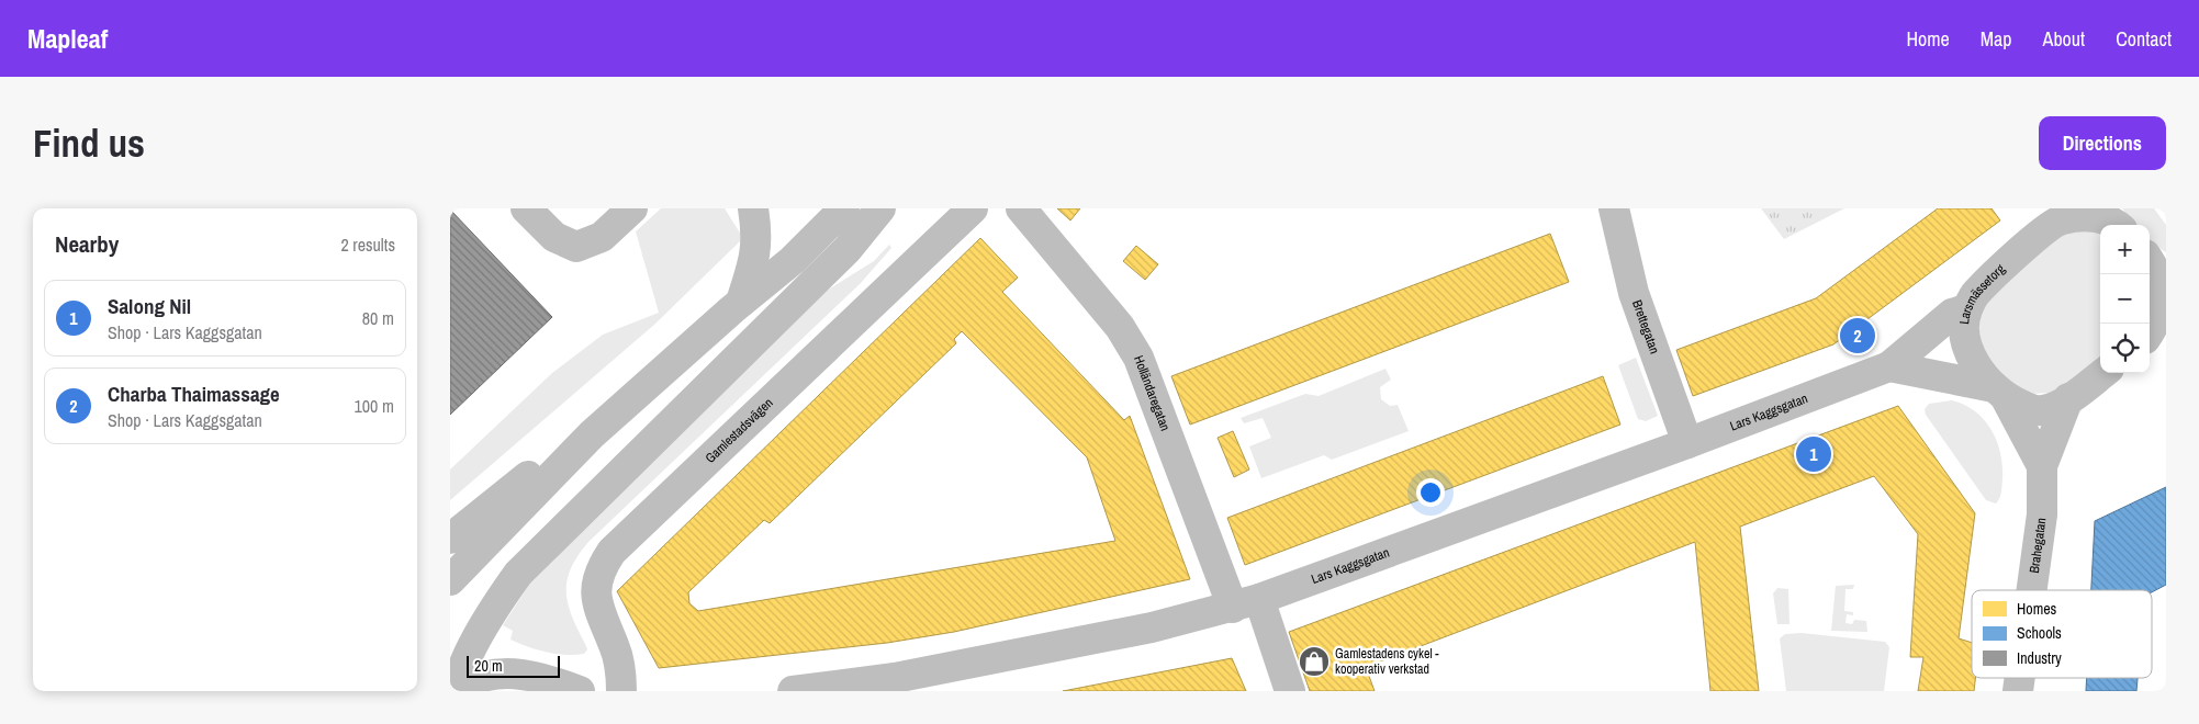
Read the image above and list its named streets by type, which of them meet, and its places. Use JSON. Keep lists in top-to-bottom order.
{
  "streets": {
    "street": [
      "Larsmässetorg",
      "Brettegatan",
      "Holländaregatan",
      "Lars Kaggsgatan",
      "Gamlestadsvägen",
      "Brahegatan"
    ]
  },
  "crossings": [
    ["Larsmässetorg", "Lars Kaggsgatan"],
    ["Larsmässetorg", "Brahegatan"],
    ["Brettegatan", "Lars Kaggsgatan"],
    ["Holländaregatan", "Lars Kaggsgatan"]
  ],
  "places": {
    "shop": ["Gamlestadens cykel - kooperativ verkstad"]
  },
  "legend": ["Homes", "Schools", "Industry"],
  "scale_bar": "20 m",
  "page": {
    "header": "Mapleaf",
    "nav": [
      "Home",
      "Map",
      "About",
      "Contact"
    ],
    "buttons": "Directions",
    "title": "Find us",
    "heading": ["Nearby", "2 results"],
    "map_buttons": ["+", "−"],
    "list": [
      {
        "mark": "1",
        "name": "Salong Nil",
        "note": "Shop · Lars Kaggsgatan",
        "value": "80 m"
      },
      {
        "mark": "2",
        "name": "Charba Thaimassage",
        "note": "Shop · Lars Kaggsgatan",
        "value": "100 m"
      }
    ],
    "pins": ["2", "1"],
    "scale": "20 m"
  }
}
